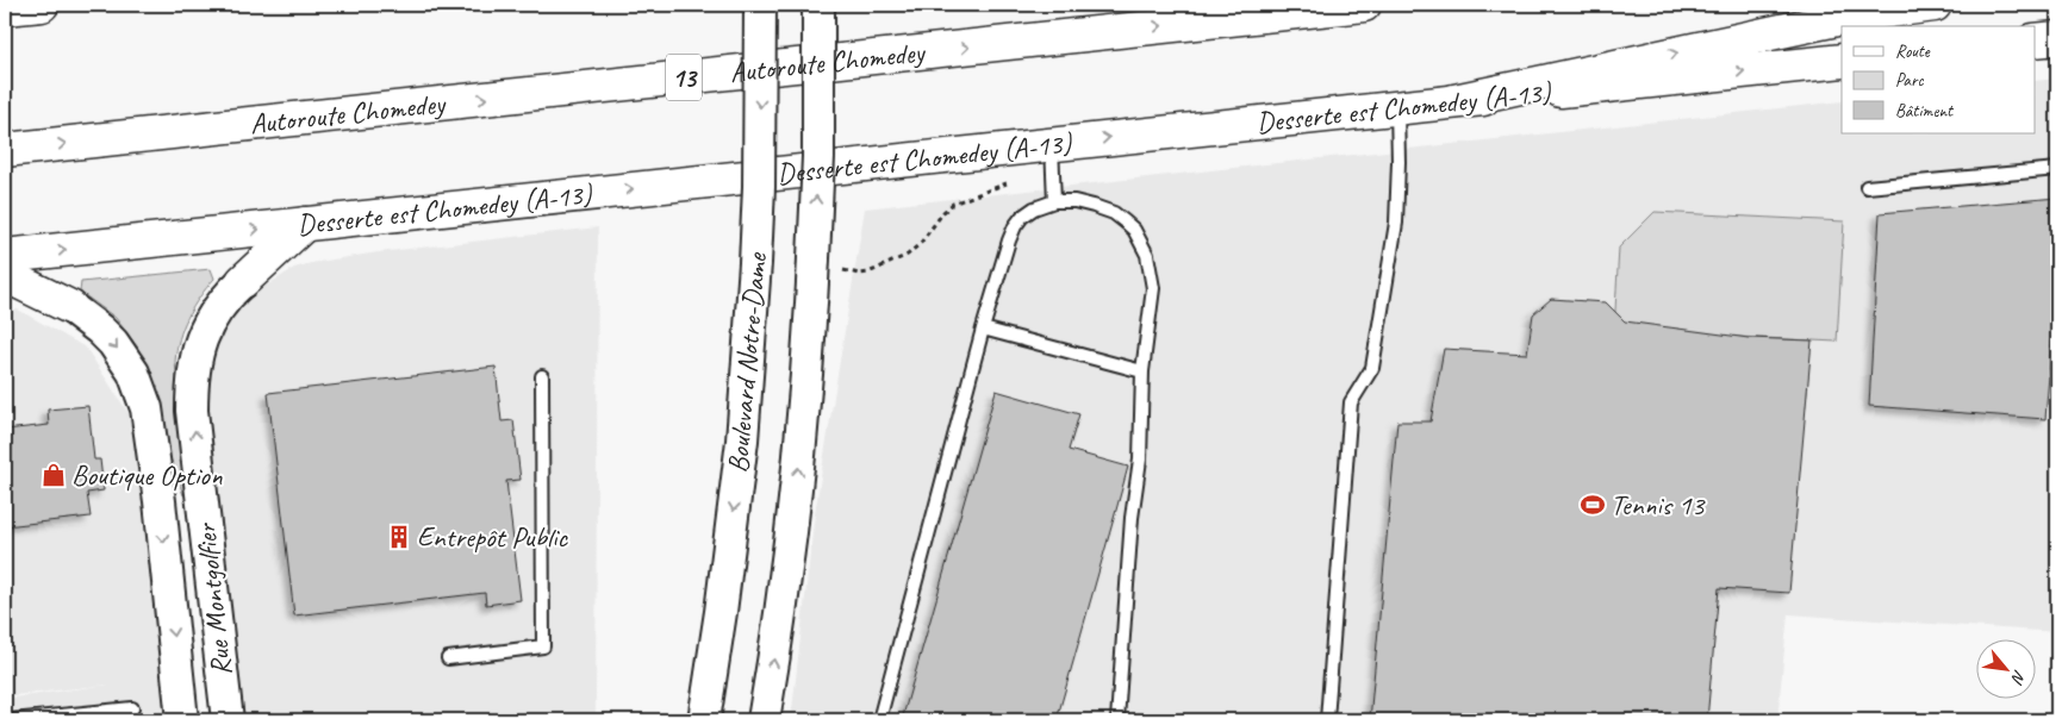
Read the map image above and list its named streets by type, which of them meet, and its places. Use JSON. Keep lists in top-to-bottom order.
{
  "streets": {
    "main road": ["Autoroute Chomedey", "13", "Desserte est Chomedey (A-13)"],
    "street": ["Boulevard Notre-Dame", "Rue Montgolfier"]
  },
  "one_way": ["Autoroute Chomedey", "Desserte est Chomedey (A-13)"],
  "places": {
    "shop": ["Boutique Option"],
    "sports": ["Tennis 13"],
    "building": ["Entrepôt Public"]
  },
  "legend": ["Route", "Parc", "Bâtiment"],
  "north": "bottom right"
}
